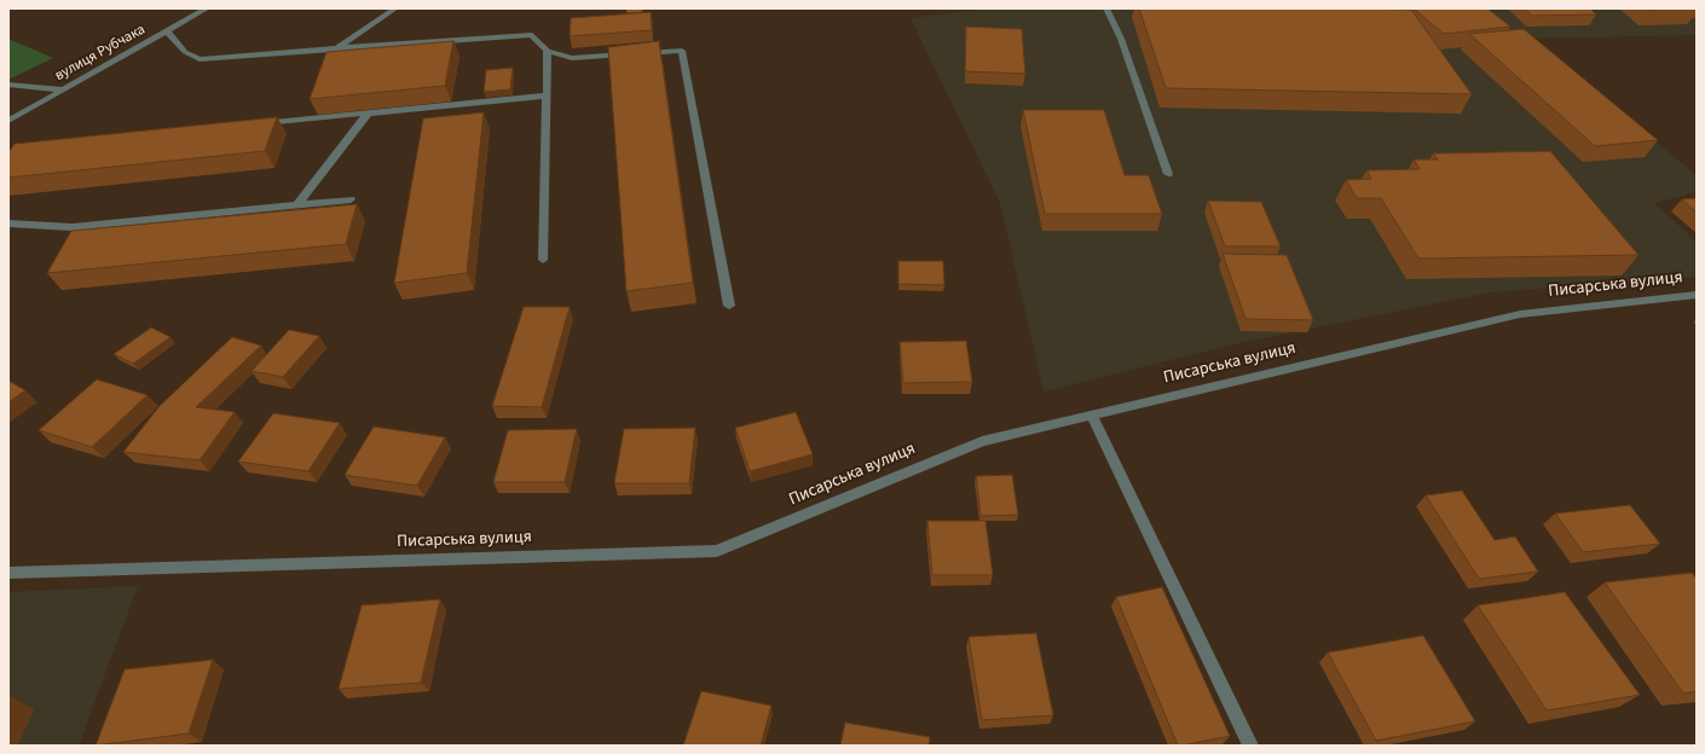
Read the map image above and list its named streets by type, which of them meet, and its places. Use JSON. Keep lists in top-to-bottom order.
{
  "streets": {
    "street": ["вулиця Рубчака", "Писарська вулиця"]
  }
}
